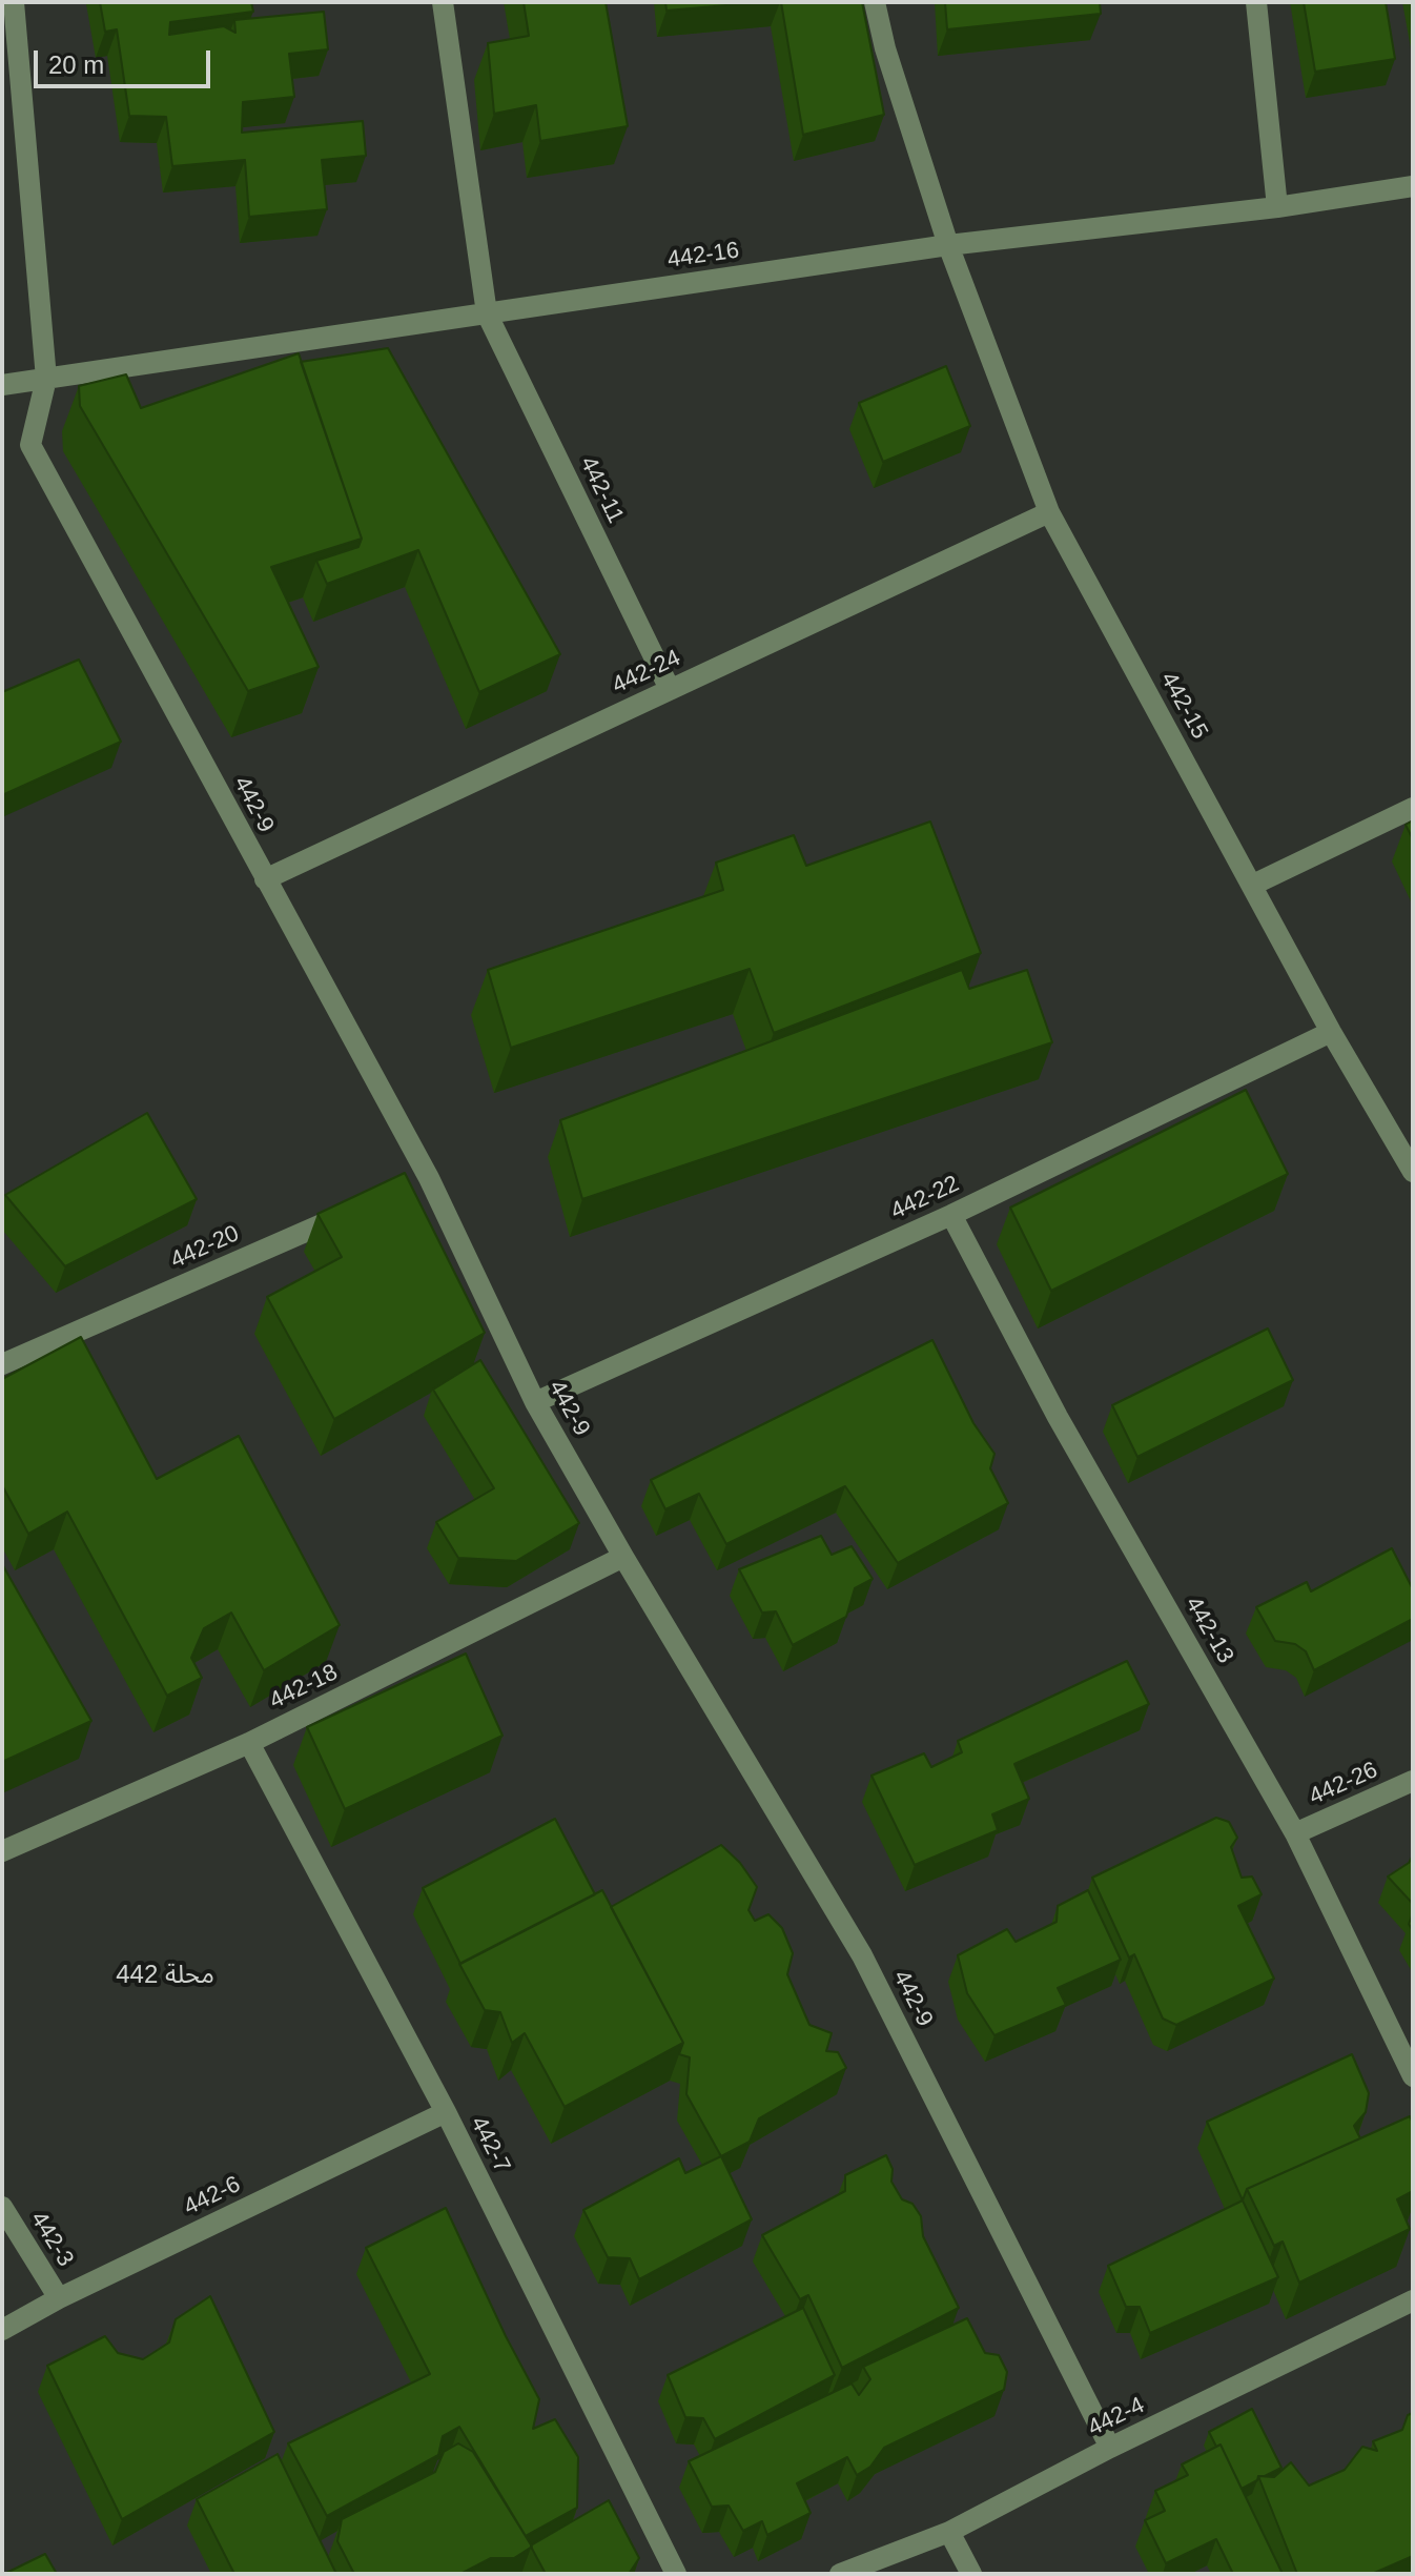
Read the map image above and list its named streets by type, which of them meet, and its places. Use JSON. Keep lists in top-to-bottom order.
{
  "streets": {
    "street": [
      "442-16",
      "442-11",
      "442-24",
      "442-15",
      "442-9",
      "442-22",
      "442-20",
      "442-13",
      "442-18",
      "442-26",
      "442-7",
      "442-6",
      "442-3",
      "442-4"
    ]
  },
  "crossings": [
    ["442-16", "442-11"],
    ["442-16", "442-15"],
    ["442-16", "442-9"],
    ["442-11", "442-24"],
    ["442-24", "442-15"],
    ["442-24", "442-9"],
    ["442-15", "442-22"],
    ["442-9", "442-22"],
    ["442-9", "442-18"],
    ["442-9", "442-4"],
    ["442-22", "442-13"],
    ["442-13", "442-26"],
    ["442-18", "442-7"],
    ["442-7", "442-6"],
    ["442-6", "442-3"]
  ],
  "districts": ["محلة 442"],
  "scale_bar": "20 m"
}
